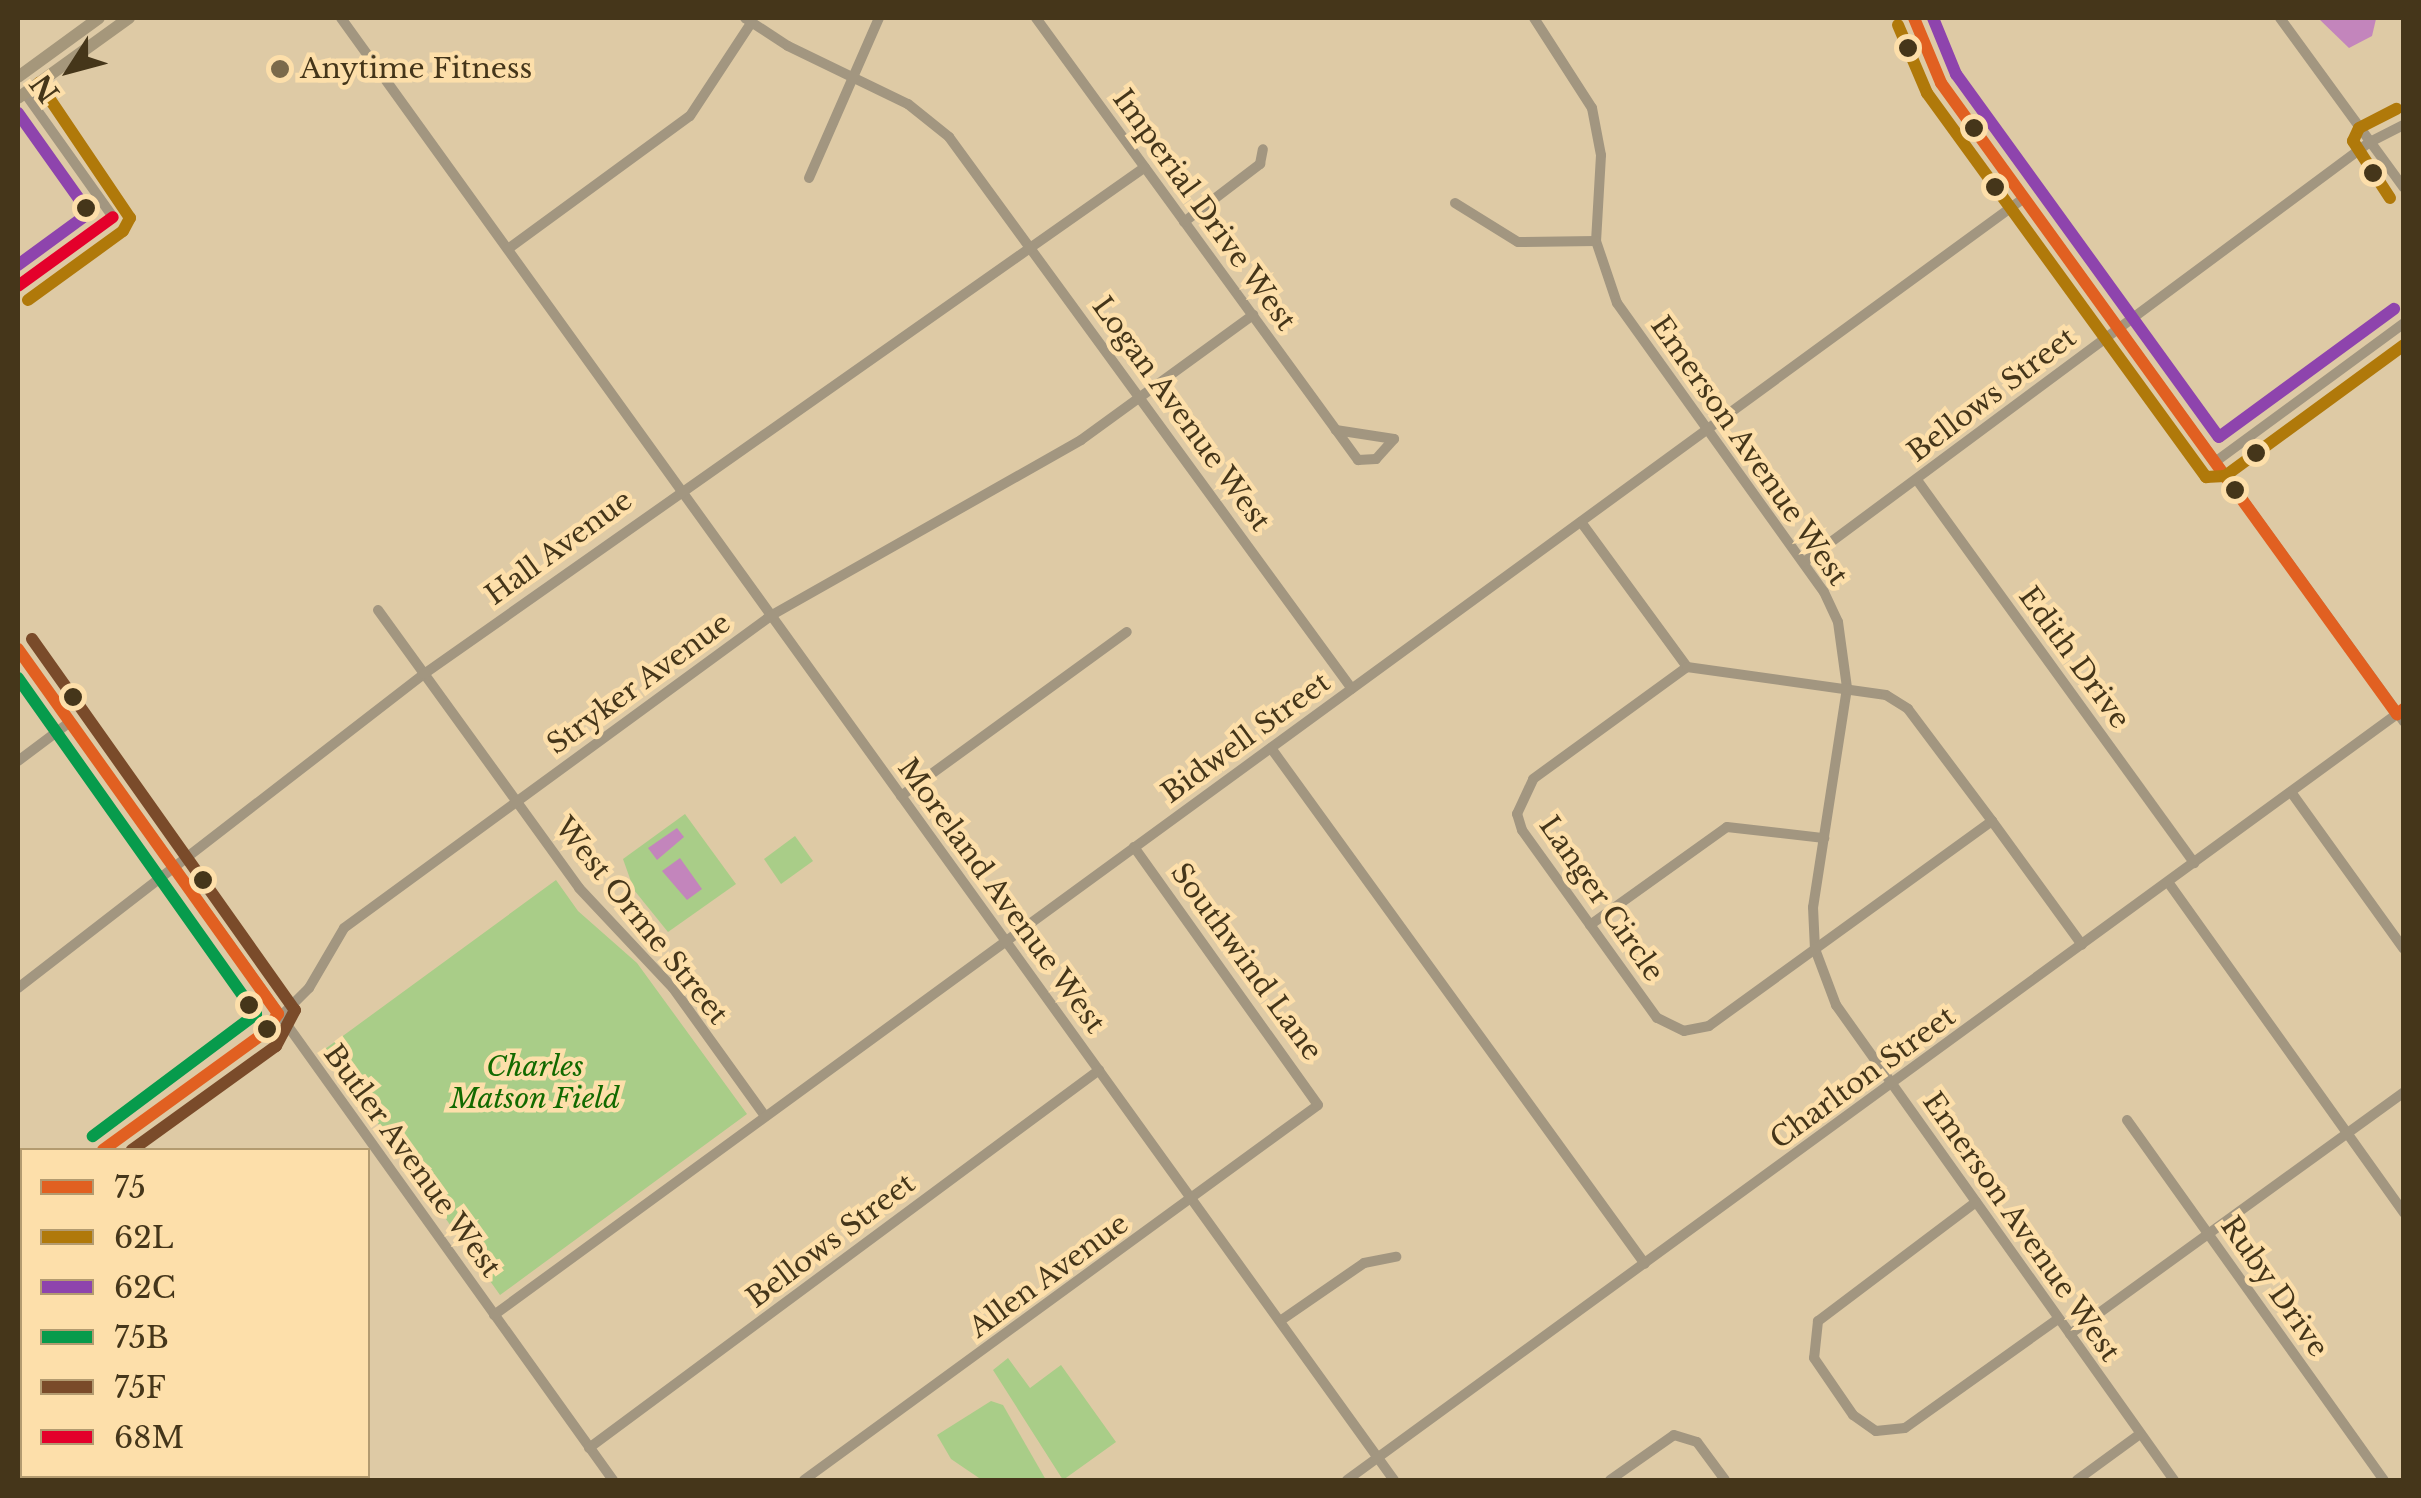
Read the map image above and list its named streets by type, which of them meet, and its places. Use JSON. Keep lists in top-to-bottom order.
{
  "streets": {
    "street": [
      "Imperial Drive West",
      "Bellows Street",
      "Logan Avenue West",
      "Emerson Avenue West",
      "Hall Avenue",
      "Edith Drive",
      "Stryker Avenue",
      "Bidwell Street",
      "Moreland Avenue West",
      "Langer Circle",
      "West Orme Street",
      "Southwind Lane",
      "Charlton Street",
      "Butler Avenue West",
      "Allen Avenue",
      "Ruby Drive"
    ]
  },
  "crossings": [
    ["Imperial Drive West", "Hall Avenue"],
    ["Imperial Drive West", "Stryker Avenue"],
    ["Bellows Street", "Emerson Avenue West"],
    ["Bellows Street", "Edith Drive"],
    ["Bellows Street", "Moreland Avenue West"],
    ["Bellows Street", "Butler Avenue West"],
    ["Logan Avenue West", "Hall Avenue"],
    ["Logan Avenue West", "Stryker Avenue"],
    ["Logan Avenue West", "Bidwell Street"],
    ["Emerson Avenue West", "Bidwell Street"],
    ["Emerson Avenue West", "Langer Circle"],
    ["Emerson Avenue West", "Charlton Street"],
    ["Hall Avenue", "Moreland Avenue West"],
    ["Hall Avenue", "West Orme Street"],
    ["Hall Avenue", "Butler Avenue West"],
    ["Edith Drive", "Charlton Street"],
    ["Stryker Avenue", "Moreland Avenue West"],
    ["Stryker Avenue", "West Orme Street"],
    ["Stryker Avenue", "Butler Avenue West"],
    ["Bidwell Street", "Moreland Avenue West"],
    ["Bidwell Street", "West Orme Street"],
    ["Bidwell Street", "Southwind Lane"],
    ["Bidwell Street", "Butler Avenue West"],
    ["Moreland Avenue West", "Charlton Street"],
    ["Moreland Avenue West", "Allen Avenue"],
    ["Southwind Lane", "Allen Avenue"]
  ],
  "parks": ["Charles Matson Field"],
  "places": ["Anytime Fitness"],
  "lines": [
    "transit line 75",
    "transit line 62C",
    "transit line 62L",
    "transit line 68M",
    "transit line 75F",
    "transit line 75B"
  ],
  "legend": [
    "75",
    "62L",
    "62C",
    "75B",
    "75F",
    "68M"
  ],
  "north": "bottom left"
}
